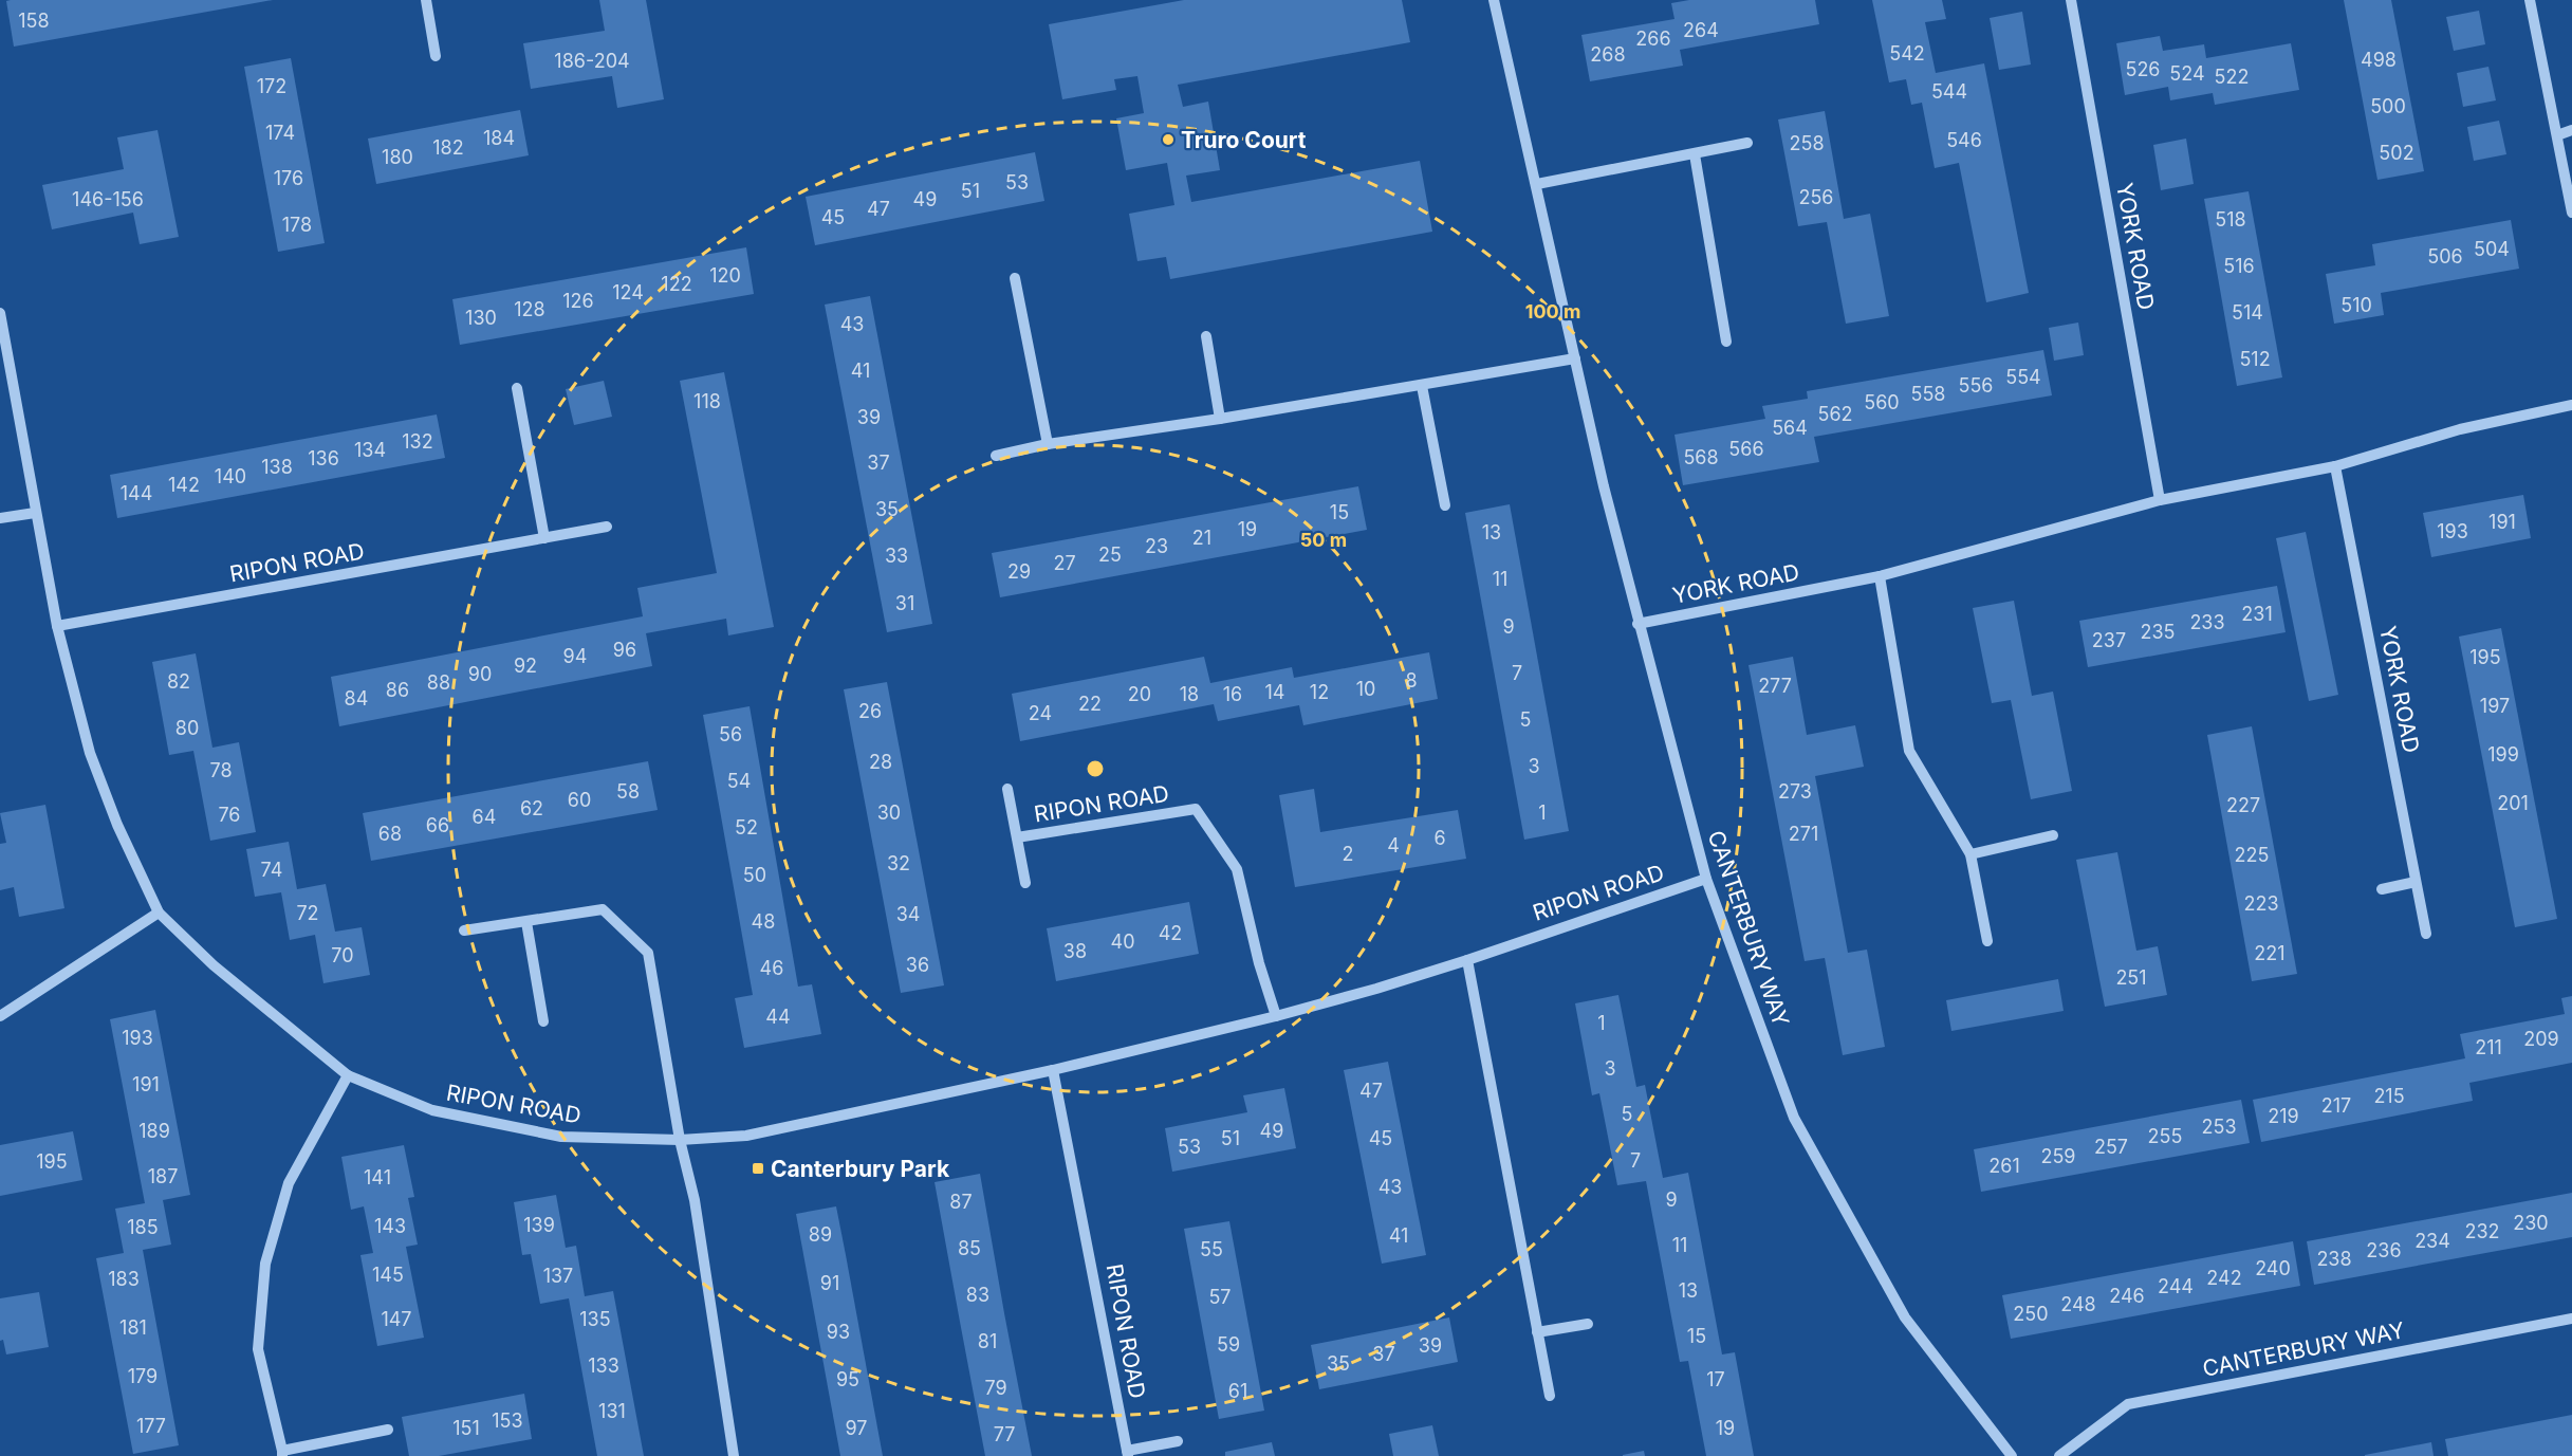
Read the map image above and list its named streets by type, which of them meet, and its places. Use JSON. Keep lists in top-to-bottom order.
{
  "streets": {
    "street": ["YORK ROAD", "RIPON ROAD", "CANTERBURY WAY"]
  },
  "crossings": [
    ["YORK ROAD", "CANTERBURY WAY"],
    ["RIPON ROAD", "CANTERBURY WAY"]
  ],
  "places": {
    "other": ["Truro Court"],
    "transit": ["Canterbury Park"]
  },
  "house_numbers": [
    "158",
    "264",
    "266",
    "542",
    "268",
    "498",
    "186-204",
    "526",
    "524",
    "522",
    "172",
    "544",
    "500",
    "174",
    "184",
    "546",
    "258",
    "182",
    "502",
    "180",
    "176",
    "53",
    "51",
    "256",
    "146-156",
    "49",
    "47",
    "45",
    "518",
    "178",
    "504",
    "506",
    "516",
    "120",
    "122",
    "124",
    "126",
    "510",
    "128",
    "514",
    "130",
    "43",
    "512",
    "41",
    "554",
    "556",
    "558",
    "118",
    "560",
    "562",
    "39",
    "564",
    "132",
    "566",
    "134",
    "568",
    "136",
    "37",
    "138",
    "140",
    "142",
    "144",
    "35",
    "15",
    "191",
    "19",
    "193",
    "13",
    "21",
    "23",
    "25",
    "33",
    "27",
    "29",
    "11",
    "31",
    "231",
    "233",
    "9",
    "235",
    "237",
    "96",
    "94",
    "195",
    "92",
    "7",
    "90",
    "8",
    "82",
    "88",
    "277",
    "10",
    "86",
    "14",
    "12",
    "20",
    "18",
    "16",
    "84",
    "22",
    "197",
    "26",
    "24",
    "5",
    "80",
    "56",
    "199",
    "28",
    "3",
    "78",
    "54",
    "58",
    "273",
    "60",
    "201",
    "227",
    "62",
    "30",
    "1",
    "76",
    "64",
    "66",
    "52",
    "68",
    "271",
    "6",
    "4",
    "2",
    "225",
    "32",
    "74",
    "50",
    "223",
    "72",
    "34",
    "48",
    "42",
    "40",
    "38",
    "221",
    "70",
    "36",
    "46",
    "251",
    "44",
    "1",
    "193",
    "209",
    "211",
    "3",
    "191",
    "47",
    "215",
    "217",
    "5",
    "219",
    "253",
    "189",
    "49",
    "255",
    "51",
    "45",
    "53",
    "257",
    "259",
    "7",
    "195",
    "261",
    "187",
    "141",
    "43",
    "9",
    "87",
    "230",
    "139",
    "143",
    "185",
    "232",
    "89",
    "41",
    "234",
    "11",
    "85",
    "55",
    "236",
    "238",
    "240",
    "145",
    "137",
    "242",
    "183",
    "91",
    "244",
    "13",
    "83",
    "246",
    "57",
    "248",
    "250",
    "147",
    "135",
    "181",
    "93",
    "15",
    "81",
    "59",
    "39",
    "37",
    "35",
    "133",
    "179",
    "95",
    "17",
    "79",
    "61",
    "131",
    "153",
    "177",
    "151",
    "97",
    "19",
    "77"
  ],
  "rings": ["100 m", "50 m"]
}
